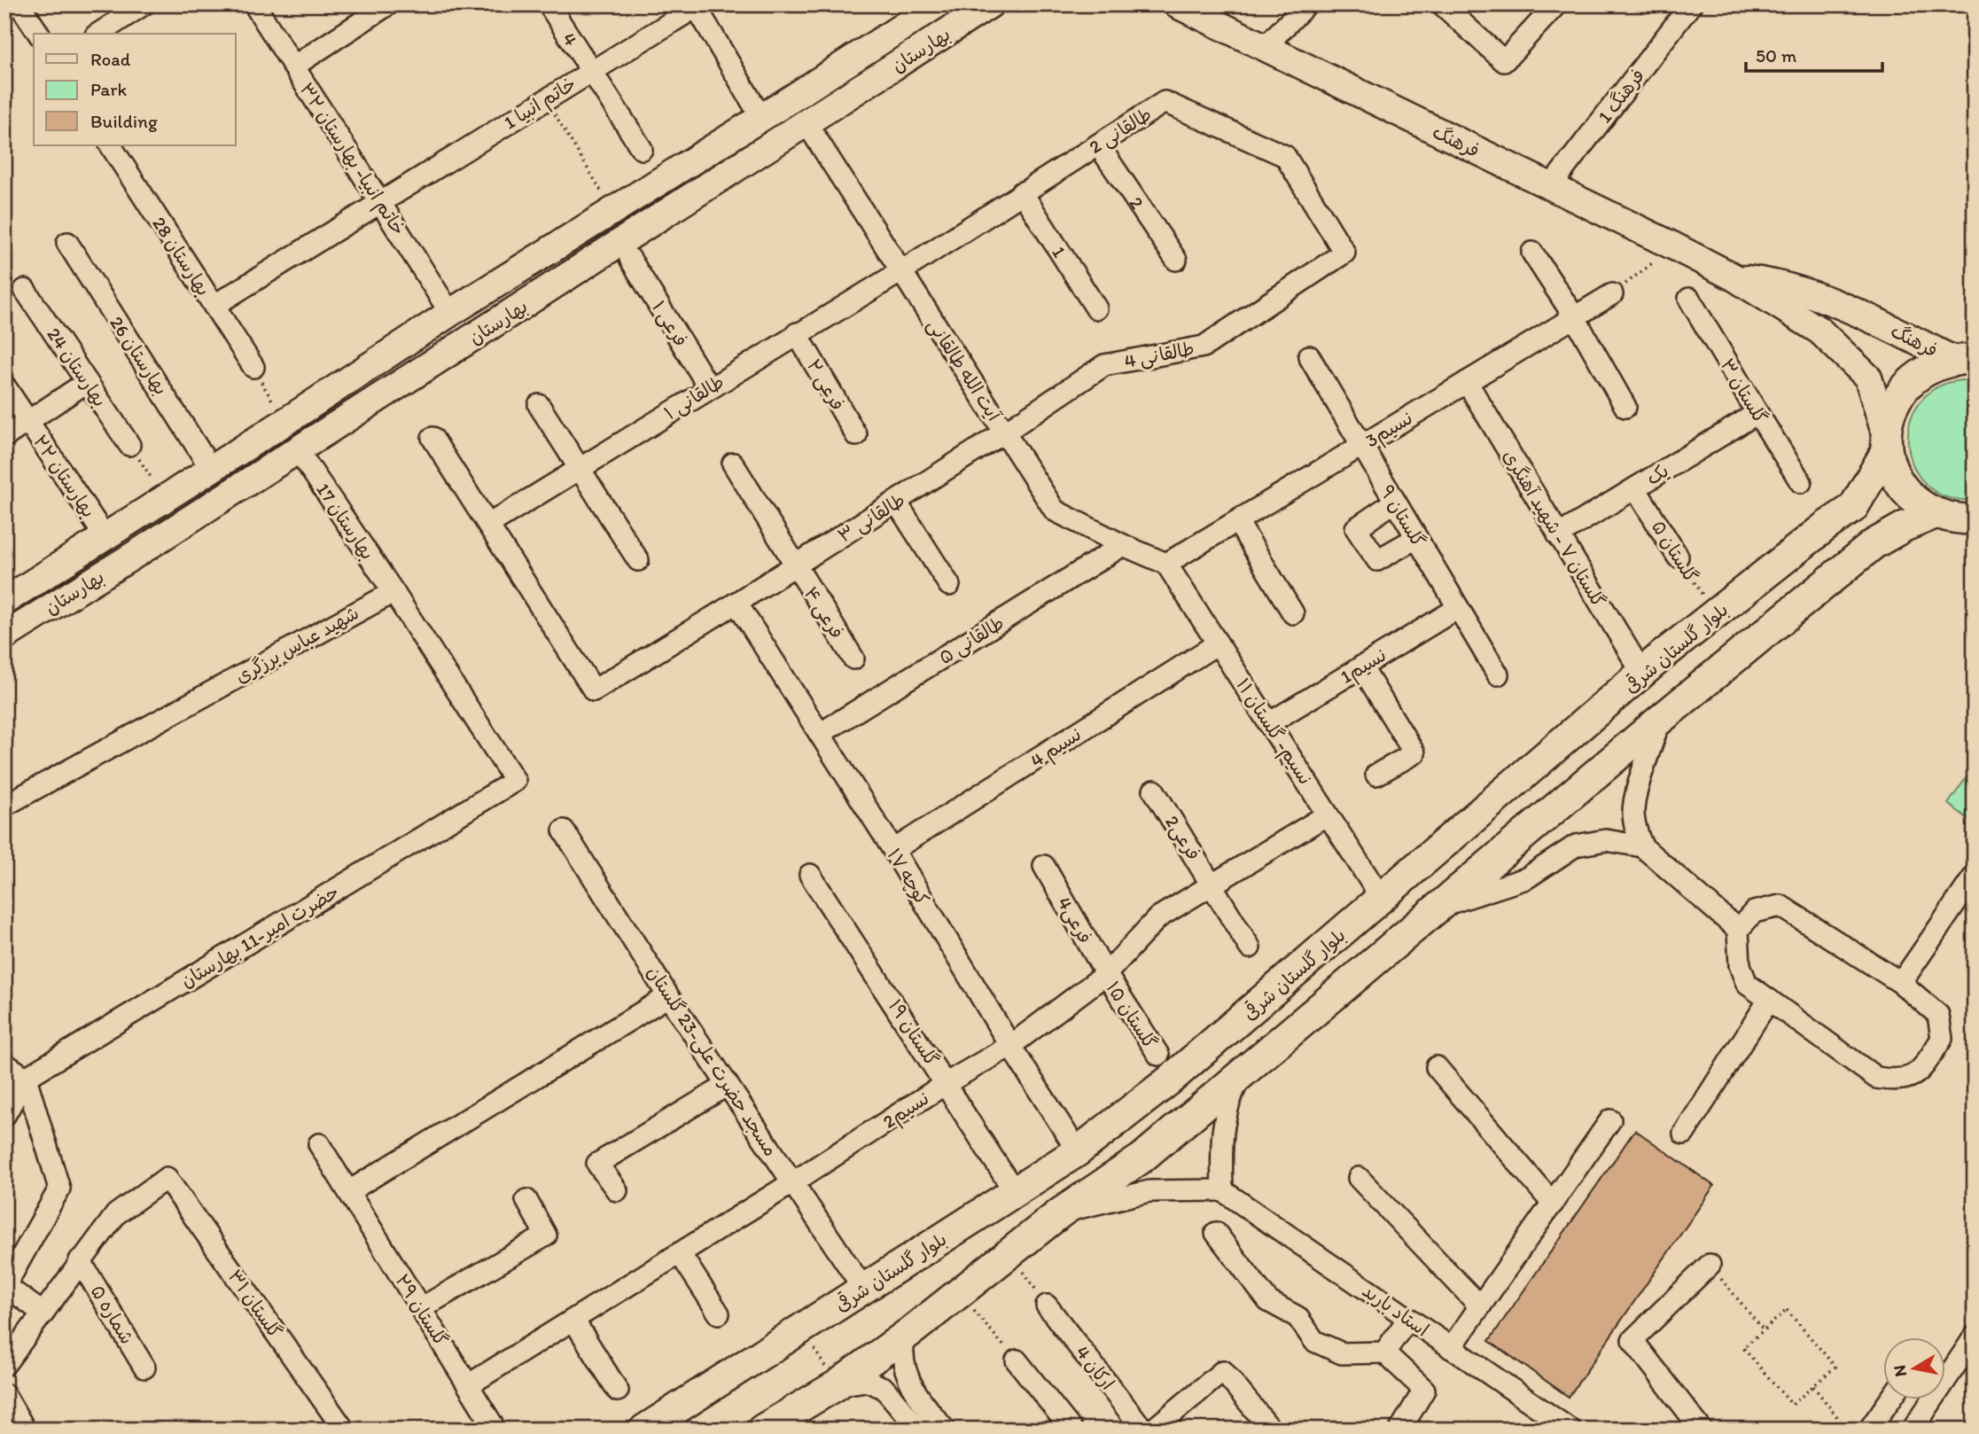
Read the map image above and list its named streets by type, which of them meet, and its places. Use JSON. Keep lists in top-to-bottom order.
{
  "streets": {
    "main road": ["بلوار گلستان شرقی"],
    "street": [
      "4",
      "بهارستان",
      "فرهنگ 1",
      "خاتم انبیا 1",
      "طالقانی 2",
      "فرهنگ",
      "خاتم انبیا- بهارستان ۳۲",
      "2",
      "1",
      "بهارستان 28",
      "فرعی ۱",
      "طالقانی 4",
      "بهارستان 26",
      "بهارستان 24",
      "آیت الله طالقانی",
      "فرعی ۲",
      "گلستان ۳",
      "طالقانی ۱",
      "نسیم3",
      "یک",
      "بهارستان ۲۲",
      "گلستان ۹",
      "طالقانی ۳",
      "بهارستان 17",
      "گلستان ۷ - شهید آهنگری",
      "گلستان ۵",
      "فرعی ۴",
      "طالقانی ۵",
      "شهید عباس برزگری",
      "نسیم1",
      "نسیم- گلستان ۱۱",
      "نسیم 4",
      "فرعی2",
      "کوچه ۱۷",
      "فرعی4",
      "حضرت امیر-11 بهارستان",
      "گلستان ۱۵",
      "گلستان ۱۹",
      "مسجد حضرت علی-23 گلستان",
      "نسیم2",
      "گلستان ۳۱",
      "گلستان ۲۹",
      "استاد باربد",
      "شماره ۵",
      "ارکان 4"
    ]
  },
  "crossings": [
    ["4", "خاتم انبیا 1"],
    ["بهارستان", "خاتم انبیا- بهارستان ۳۲"],
    ["بهارستان", "بهارستان 26"],
    ["بهارستان", "آیت الله طالقانی"],
    ["بهارستان", "بهارستان ۲۲"],
    ["بهارستان", "بهارستان 17"],
    ["فرهنگ 1", "فرهنگ"],
    ["خاتم انبیا 1", "خاتم انبیا- بهارستان ۳۲"],
    ["خاتم انبیا 1", "بهارستان 28"],
    ["طالقانی 2", "2"],
    ["طالقانی 2", "1"],
    ["طالقانی 2", "طالقانی 4"],
    ["طالقانی 2", "آیت الله طالقانی"],
    ["طالقانی 2", "طالقانی ۱"],
    ["فرهنگ", "بلوار گلستان شرقی"],
    ["فرعی ۱", "طالقانی ۱"],
    ["طالقانی 4", "آیت الله طالقانی"],
    ["طالقانی 4", "طالقانی ۳"],
    ["آیت الله طالقانی", "طالقانی ۱"],
    ["آیت الله طالقانی", "نسیم3"],
    ["آیت الله طالقانی", "طالقانی ۳"],
    ["آیت الله طالقانی", "طالقانی ۵"],
    ["آیت الله طالقانی", "نسیم- گلستان ۱۱"],
    ["فرعی ۲", "طالقانی ۱"],
    ["گلستان ۳", "یک"],
    ["طالقانی ۱", "طالقانی ۳"],
    ["نسیم3", "گلستان ۹"],
    ["نسیم3", "گلستان ۷ - شهید آهنگری"],
    ["نسیم3", "نسیم- گلستان ۱۱"],
    ["یک", "گلستان ۷ - شهید آهنگری"],
    ["یک", "گلستان ۵"],
    ["گلستان ۹", "نسیم1"],
    ["طالقانی ۳", "فرعی ۴"],
    ["طالقانی ۳", "کوچه ۱۷"],
    ["بهارستان 17", "شهید عباس برزگری"],
    ["بهارستان 17", "حضرت امیر-11 بهارستان"],
    ["گلستان ۷ - شهید آهنگری", "بلوار گلستان شرقی"],
    ["گلستان ۵", "بلوار گلستان شرقی"],
    ["طالقانی ۵", "کوچه ۱۷"],
    ["شهید عباس برزگری", "حضرت امیر-11 بهارستان"],
    ["بلوار گلستان شرقی", "نسیم- گلستان ۱۱"],
    ["بلوار گلستان شرقی", "کوچه ۱۷"],
    ["بلوار گلستان شرقی", "گلستان ۱۹"],
    ["بلوار گلستان شرقی", "مسجد حضرت علی-23 گلستان"],
    ["نسیم1", "نسیم- گلستان ۱۱"],
    ["نسیم- گلستان ۱۱", "نسیم 4"],
    ["نسیم- گلستان ۱۱", "نسیم2"],
    ["نسیم 4", "کوچه ۱۷"],
    ["فرعی2", "نسیم2"],
    ["کوچه ۱۷", "نسیم2"],
    ["فرعی4", "گلستان ۱۵"],
    ["فرعی4", "نسیم2"],
    ["گلستان ۱۵", "نسیم2"],
    ["گلستان ۱۹", "نسیم2"],
    ["مسجد حضرت علی-23 گلستان", "نسیم2"],
    ["نسیم2", "گلستان ۲۹"],
    ["گلستان ۳۱", "شماره ۵"]
  ],
  "legend": ["Road", "Park", "Building"],
  "scale_bar": "50 m",
  "north": "left"
}
